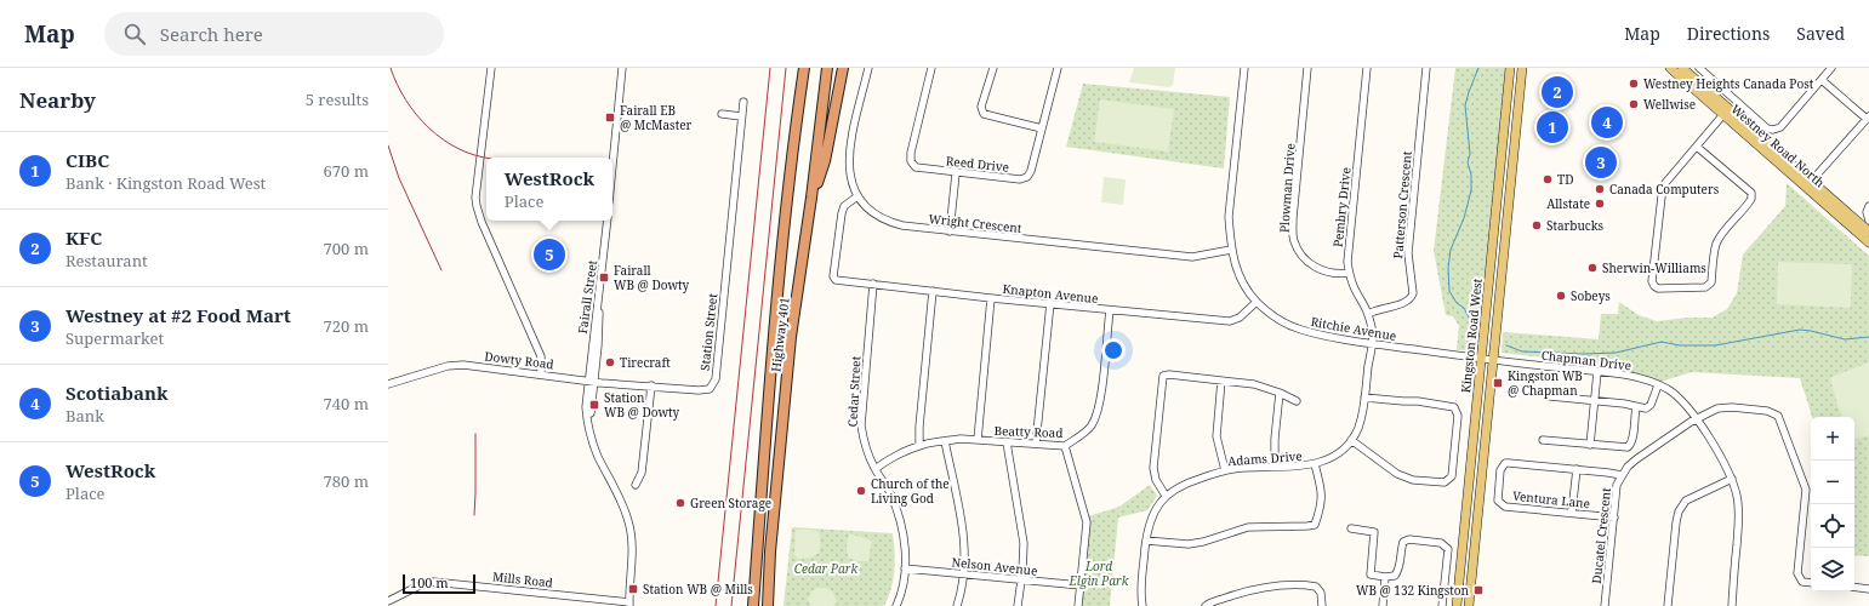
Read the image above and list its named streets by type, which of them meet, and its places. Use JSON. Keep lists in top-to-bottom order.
{
  "streets": {
    "highway": ["Highway 401"],
    "main road": ["Westney Road North", "Kingston Road West"],
    "street": [
      "Reed Drive",
      "Plowman Drive",
      "Patterson Crescent",
      "Pembry Drive",
      "Wright Crescent",
      "Knapton Avenue",
      "Fairall Street",
      "Ritchie Avenue",
      "Station Street",
      "Dowty Road",
      "Chapman Drive",
      "Cedar Street",
      "Beatty Road",
      "Adams Drive",
      "Ventura Lane",
      "Ducatel Crescent",
      "Nelson Avenue",
      "Mills Road"
    ]
  },
  "crossings": [
    ["Plowman Drive", "Pembry Drive"],
    ["Patterson Crescent", "Pembry Drive"],
    ["Pembry Drive", "Ritchie Avenue"],
    ["Pembry Drive", "Adams Drive"],
    ["Wright Crescent", "Knapton Avenue"],
    ["Wright Crescent", "Ritchie Avenue"],
    ["Knapton Avenue", "Ritchie Avenue"],
    ["Knapton Avenue", "Cedar Street"],
    ["Knapton Avenue", "Beatty Road"],
    ["Fairall Street", "Dowty Road"],
    ["Ritchie Avenue", "Kingston Road West"],
    ["Ritchie Avenue", "Chapman Drive"],
    ["Ritchie Avenue", "Adams Drive"],
    ["Station Street", "Dowty Road"],
    ["Kingston Road West", "Chapman Drive"],
    ["Chapman Drive", "Ducatel Crescent"],
    ["Cedar Street", "Beatty Road"],
    ["Cedar Street", "Nelson Avenue"],
    ["Ventura Lane", "Ducatel Crescent"]
  ],
  "parks": ["Lord Elgin Park", "Cedar Park"],
  "places": {
    "other": [
      "Westney Heights Canada Post",
      "Wellwise",
      "TD",
      "Canada Computers",
      "Allstate",
      "Starbucks",
      "Sherwin-Williams",
      "Sobeys",
      "Tirecraft",
      "Church of the Living God",
      "Green Storage"
    ],
    "transit": [
      "Fairall EB @ McMaster",
      "Fairall WB @ Dowty",
      "Kingston WB @ Chapman",
      "Station WB @ Dowty",
      "Station WB @ Mills",
      "WB @ 132 Kingston"
    ]
  },
  "scale_bar": "100 m",
  "page": {
    "header": "Map",
    "search": "Search here",
    "nav": ["Map", "Directions", "Saved"],
    "heading": ["Nearby", "5 results"],
    "pins": [
      "2",
      "4",
      "1",
      "3",
      "5"
    ],
    "list": [
      {
        "mark": "1",
        "name": "CIBC",
        "note": "Bank · Kingston Road West",
        "value": "670 m"
      },
      {
        "mark": "2",
        "name": "KFC",
        "note": "Restaurant",
        "value": "700 m"
      },
      {
        "mark": "3",
        "name": "Westney at #2 Food Mart",
        "note": "Supermarket",
        "value": "720 m"
      },
      {
        "mark": "4",
        "name": "Scotiabank",
        "note": "Bank",
        "value": "740 m"
      },
      {
        "mark": "5",
        "name": "WestRock",
        "note": "Place",
        "value": "780 m"
      }
    ],
    "popup": ["WestRock", "Place"],
    "map_buttons": ["+", "−"],
    "scale": "100 m"
  }
}
